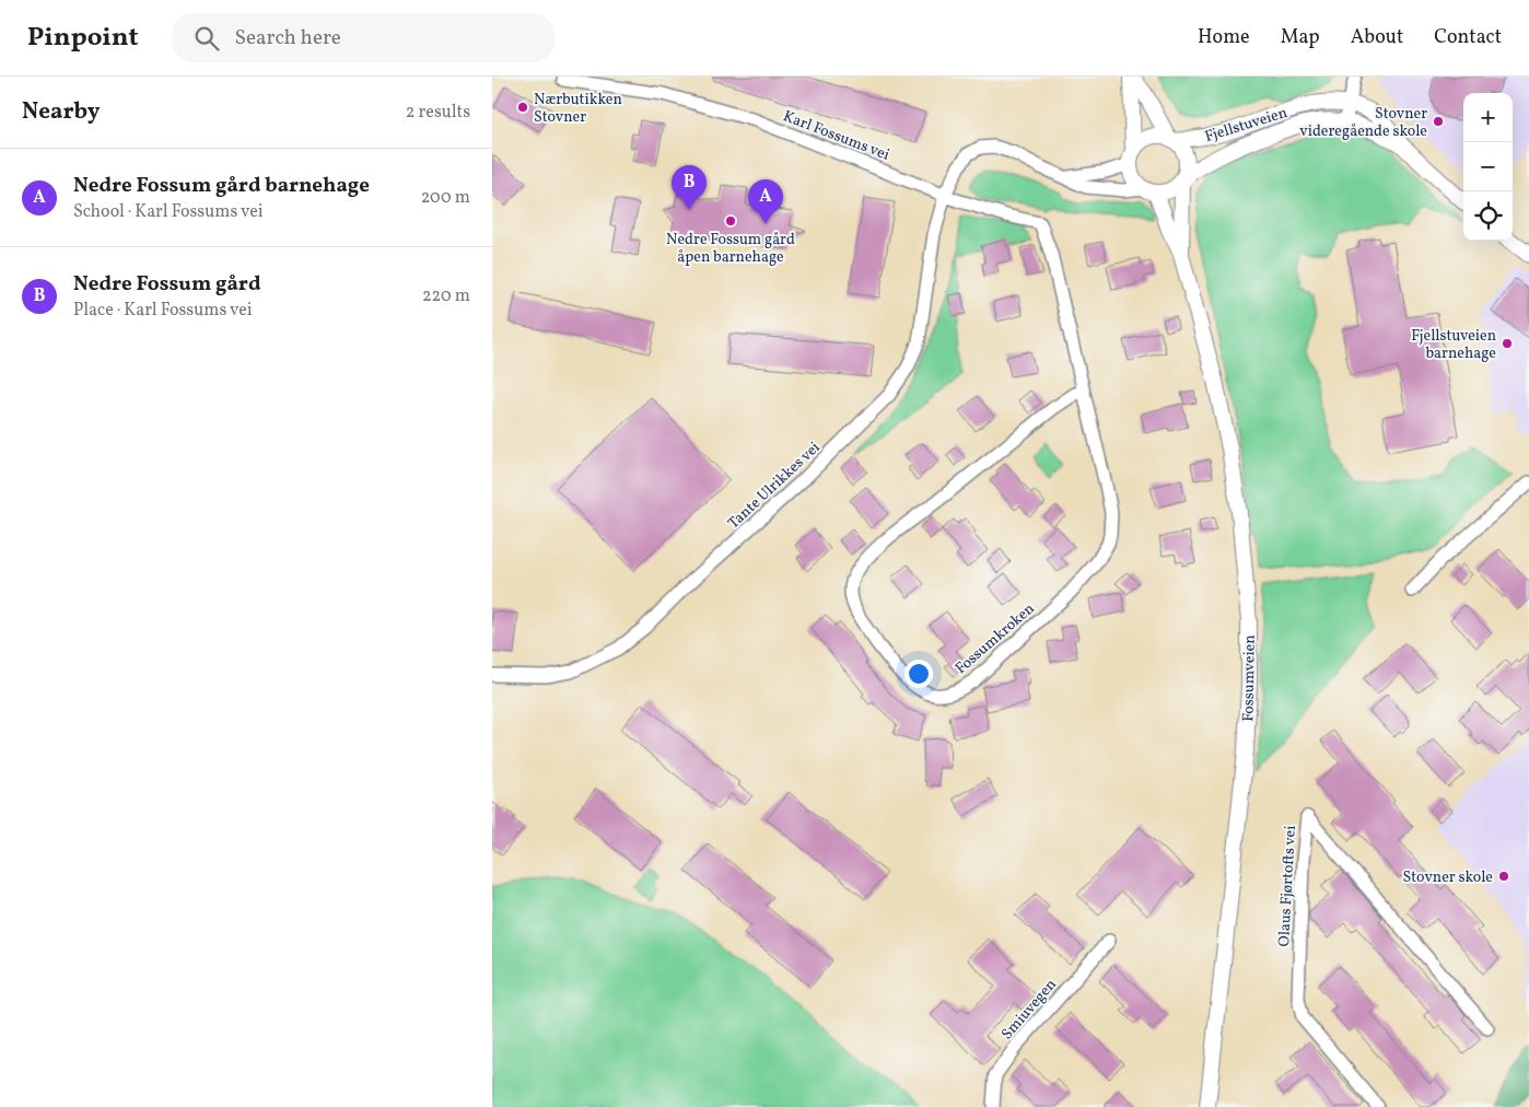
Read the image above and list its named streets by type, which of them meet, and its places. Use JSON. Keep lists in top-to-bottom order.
{
  "streets": {
    "street": [
      "Fjellstuveien",
      "Karl Fossums vei",
      "Tante Ulrikkes vei",
      "Fossumkroken",
      "Fossumveien",
      "Olaus Fjørtofts vei",
      "Smiuvegen"
    ]
  },
  "crossings": [
    ["Fjellstuveien", "Fossumveien"],
    ["Karl Fossums vei", "Tante Ulrikkes vei"],
    ["Karl Fossums vei", "Fossumkroken"],
    ["Tante Ulrikkes vei", "Fossumkroken"]
  ],
  "places": [
    "Nærbutikken Stovner",
    "Stovner videregående skole",
    "Nedre Fossum gård åpen barnehage",
    "Fjellstuveien barnehage",
    "Stovner skole"
  ],
  "page": {
    "header": "Pinpoint",
    "search": "Search here",
    "nav": [
      "Home",
      "Map",
      "About",
      "Contact"
    ],
    "heading": ["Nearby", "2 results"],
    "map_buttons": ["+", "−"],
    "list": [
      {
        "mark": "A",
        "name": "Nedre Fossum gård barnehage",
        "note": "School · Karl Fossums vei",
        "value": "200 m"
      },
      {
        "mark": "B",
        "name": "Nedre Fossum gård",
        "note": "Place · Karl Fossums vei",
        "value": "220 m"
      }
    ],
    "pins": ["B", "A"]
  }
}
